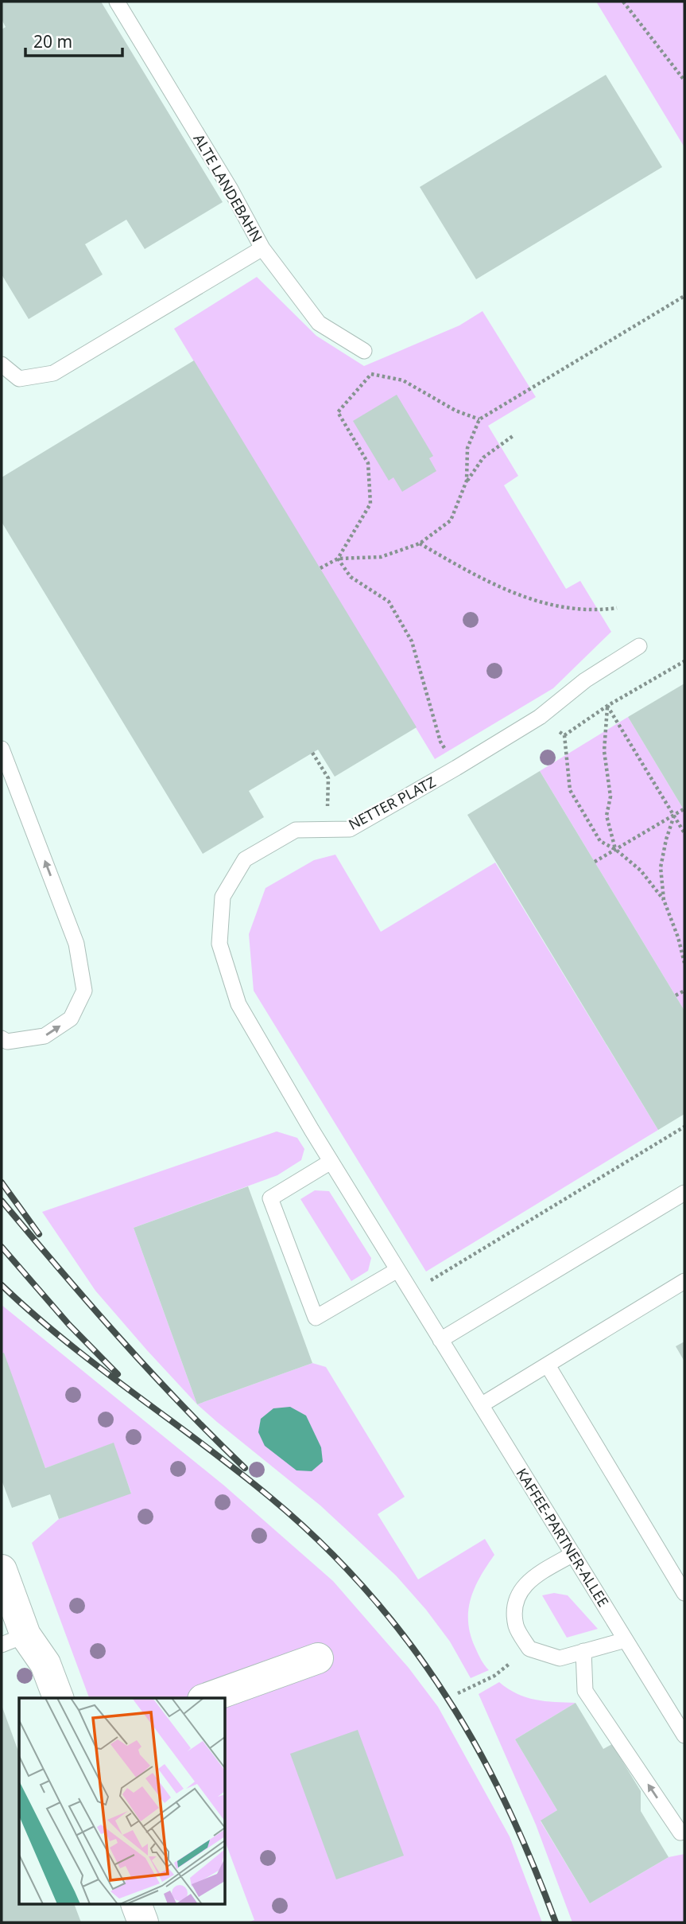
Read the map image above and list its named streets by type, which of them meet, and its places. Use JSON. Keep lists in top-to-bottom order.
{
  "streets": {
    "lane": ["ALTE LANDEBAHN", "NETTER PLATZ", "KAFFEE-PARTNER-ALLEE"]
  },
  "crossings": [
    ["NETTER PLATZ", "KAFFEE-PARTNER-ALLEE"]
  ],
  "scale_bar": "20 m"
}
